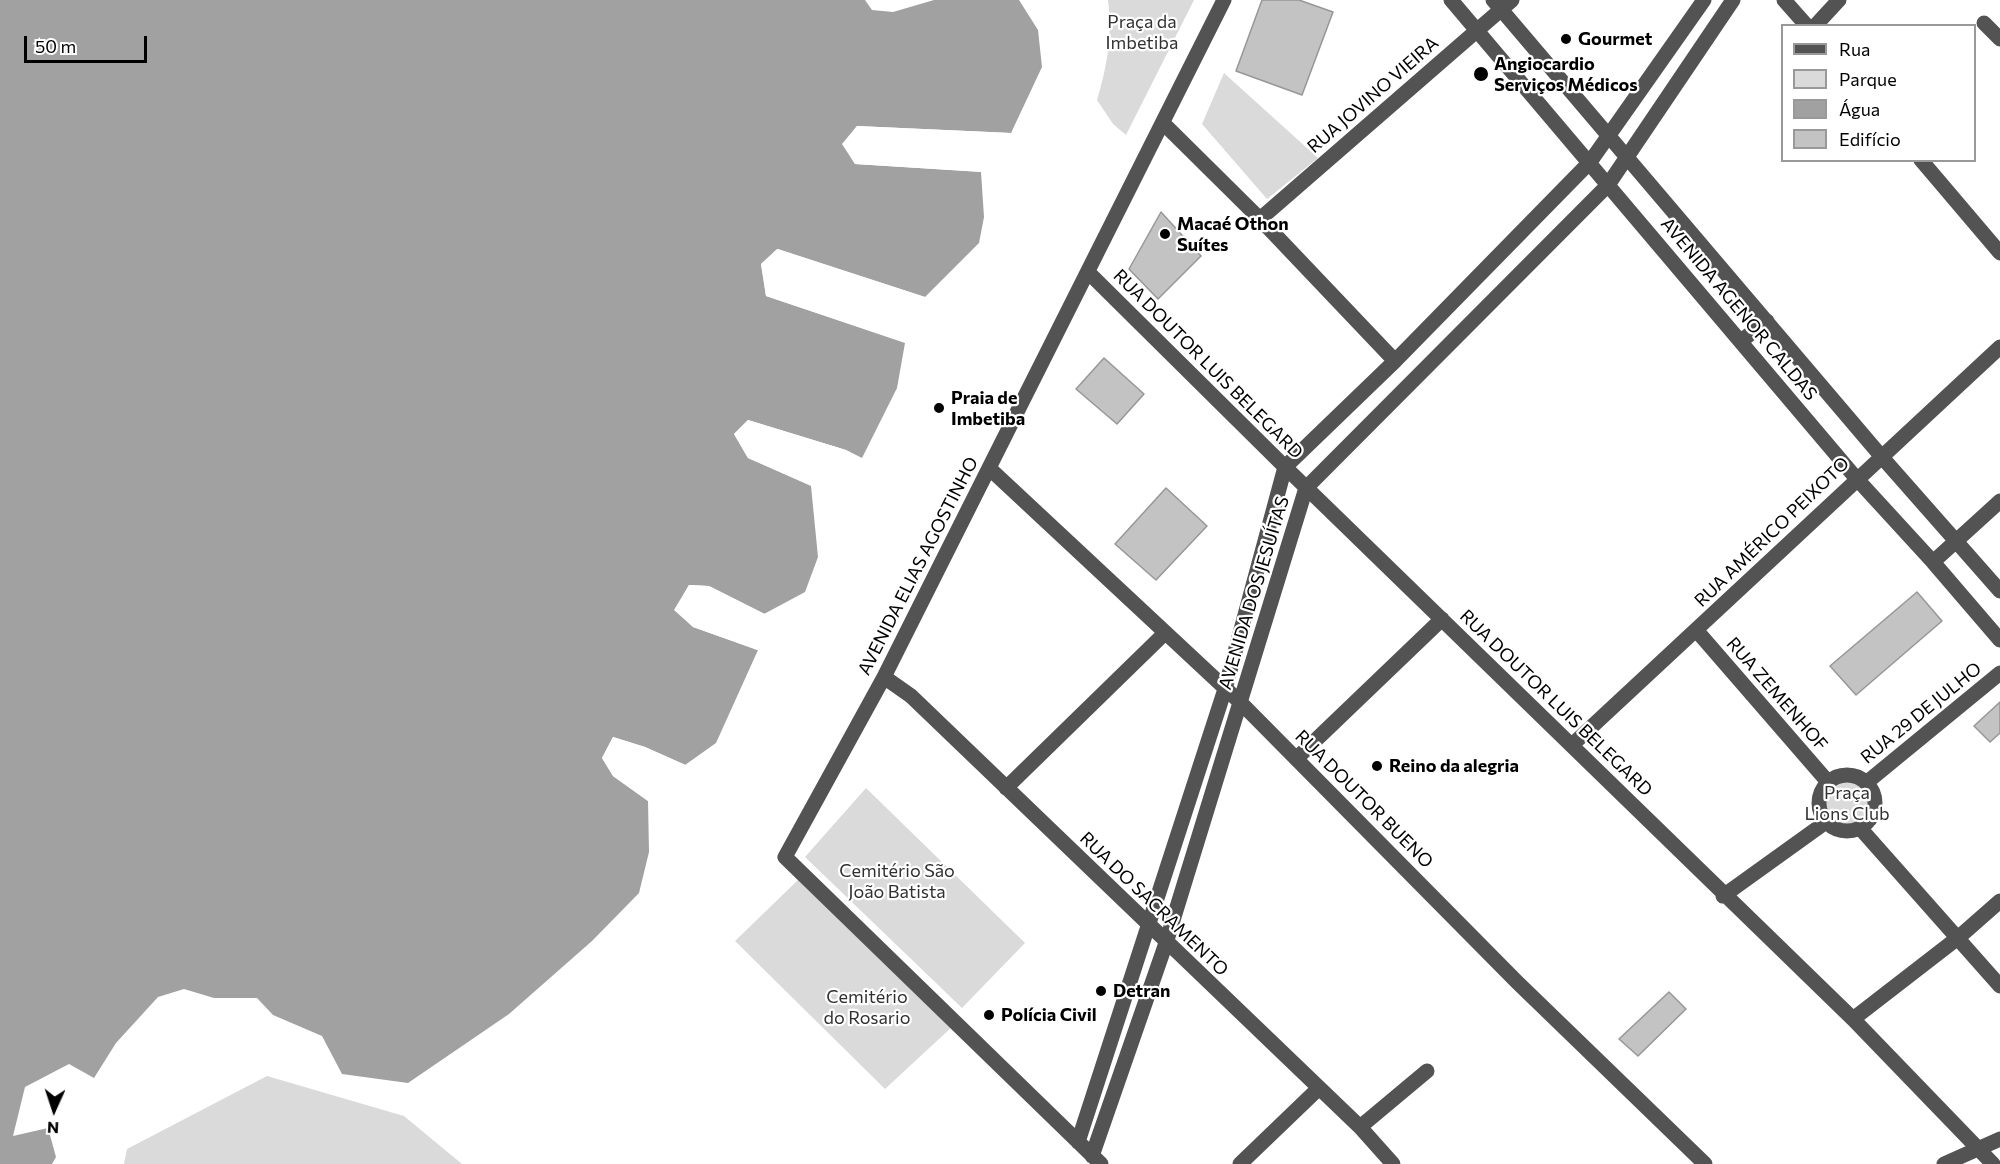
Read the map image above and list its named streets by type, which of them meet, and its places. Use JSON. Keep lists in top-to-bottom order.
{
  "streets": {
    "street": [
      "RUA JOVINO VIEIRA",
      "AVENIDA AGENOR CALDAS",
      "RUA DOUTOR LUIS BELEGARD",
      "RUA AMÉRICO PEIXOTO",
      "AVENIDA ELIAS AGOSTINHO",
      "AVENIDA DOS JESUÍTAS",
      "RUA ZEMENHOF",
      "RUA 29 DE JULHO",
      "RUA DOUTOR BUENO",
      "RUA DO SACRAMENTO"
    ]
  },
  "crossings": [
    ["RUA JOVINO VIEIRA", "AVENIDA AGENOR CALDAS"],
    ["AVENIDA AGENOR CALDAS", "RUA AMÉRICO PEIXOTO"],
    ["AVENIDA AGENOR CALDAS", "AVENIDA DOS JESUÍTAS"],
    ["RUA DOUTOR LUIS BELEGARD", "RUA AMÉRICO PEIXOTO"],
    ["RUA DOUTOR LUIS BELEGARD", "AVENIDA ELIAS AGOSTINHO"],
    ["RUA DOUTOR LUIS BELEGARD", "AVENIDA DOS JESUÍTAS"],
    ["RUA AMÉRICO PEIXOTO", "RUA ZEMENHOF"],
    ["AVENIDA ELIAS AGOSTINHO", "AVENIDA DOS JESUÍTAS"],
    ["AVENIDA ELIAS AGOSTINHO", "RUA DOUTOR BUENO"],
    ["AVENIDA ELIAS AGOSTINHO", "RUA DO SACRAMENTO"],
    ["AVENIDA DOS JESUÍTAS", "RUA DOUTOR BUENO"],
    ["AVENIDA DOS JESUÍTAS", "RUA DO SACRAMENTO"],
    ["RUA ZEMENHOF", "RUA 29 DE JULHO"]
  ],
  "parks": [
    "Praça da Imbetiba",
    "Praça Lions Club",
    "Cemitério São João Batista",
    "Cemitério do Rosario"
  ],
  "places": [
    "Gourmet",
    "Angiocardio Serviços Médicos",
    "Macaé Othon Suítes",
    "Praia de Imbetiba",
    "Reino da alegria",
    "Detran",
    "Polícia Civil"
  ],
  "legend": [
    "Rua",
    "Parque",
    "Água",
    "Edifício"
  ],
  "scale_bar": "50 m",
  "north": "bottom"
}
